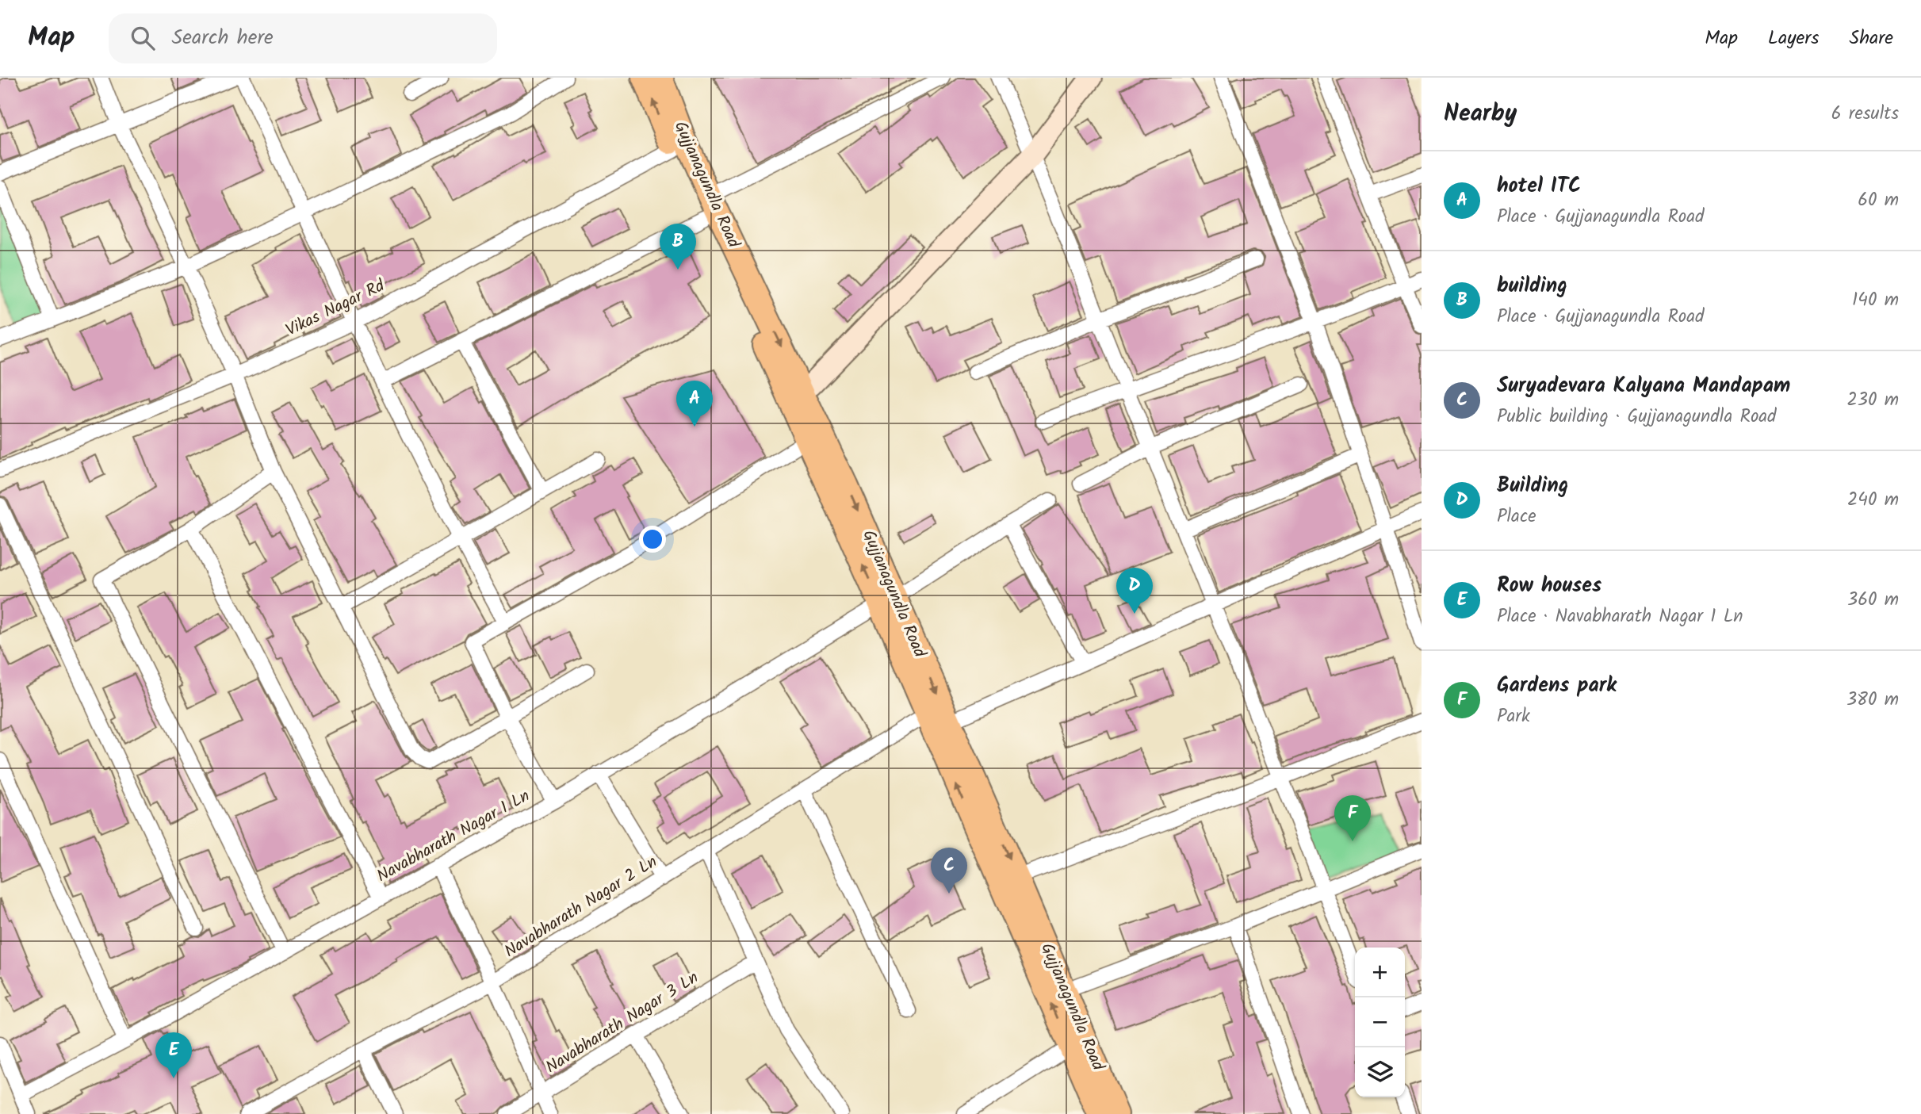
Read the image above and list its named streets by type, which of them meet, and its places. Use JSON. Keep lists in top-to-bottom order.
{
  "streets": {
    "main road": ["Gujjanagundla Road"],
    "street": [
      "Vikas Nagar Rd",
      "Navabharath Nagar 1 Ln",
      "Navabharath Nagar 2 Ln",
      "Navabharath Nagar 3 Ln"
    ]
  },
  "crossings": [
    ["Gujjanagundla Road", "Vikas Nagar Rd"],
    ["Gujjanagundla Road", "Navabharath Nagar 1 Ln"],
    ["Gujjanagundla Road", "Navabharath Nagar 2 Ln"]
  ],
  "page": {
    "header": "Map",
    "search": "Search here",
    "nav": ["Map", "Layers", "Share"],
    "heading": ["Nearby", "6 results"],
    "list": [
      {
        "mark": "A",
        "name": "hotel ITC",
        "note": "Place · Gujjanagundla Road",
        "value": "60 m"
      },
      {
        "mark": "B",
        "name": "building",
        "note": "Place · Gujjanagundla Road",
        "value": "140 m"
      },
      {
        "mark": "C",
        "name": "Suryadevara Kalyana Mandapam",
        "note": "Public building · Gujjanagundla Road",
        "value": "230 m"
      },
      {
        "mark": "D",
        "name": "Building",
        "note": "Place",
        "value": "240 m"
      },
      {
        "mark": "E",
        "name": "Row houses",
        "note": "Place · Navabharath Nagar 1 Ln",
        "value": "360 m"
      },
      {
        "mark": "F",
        "name": "Gardens park",
        "note": "Park",
        "value": "380 m"
      }
    ],
    "pins": [
      "B",
      "A",
      "D",
      "F",
      "C",
      "E"
    ],
    "map_buttons": ["+", "−"]
  }
}
